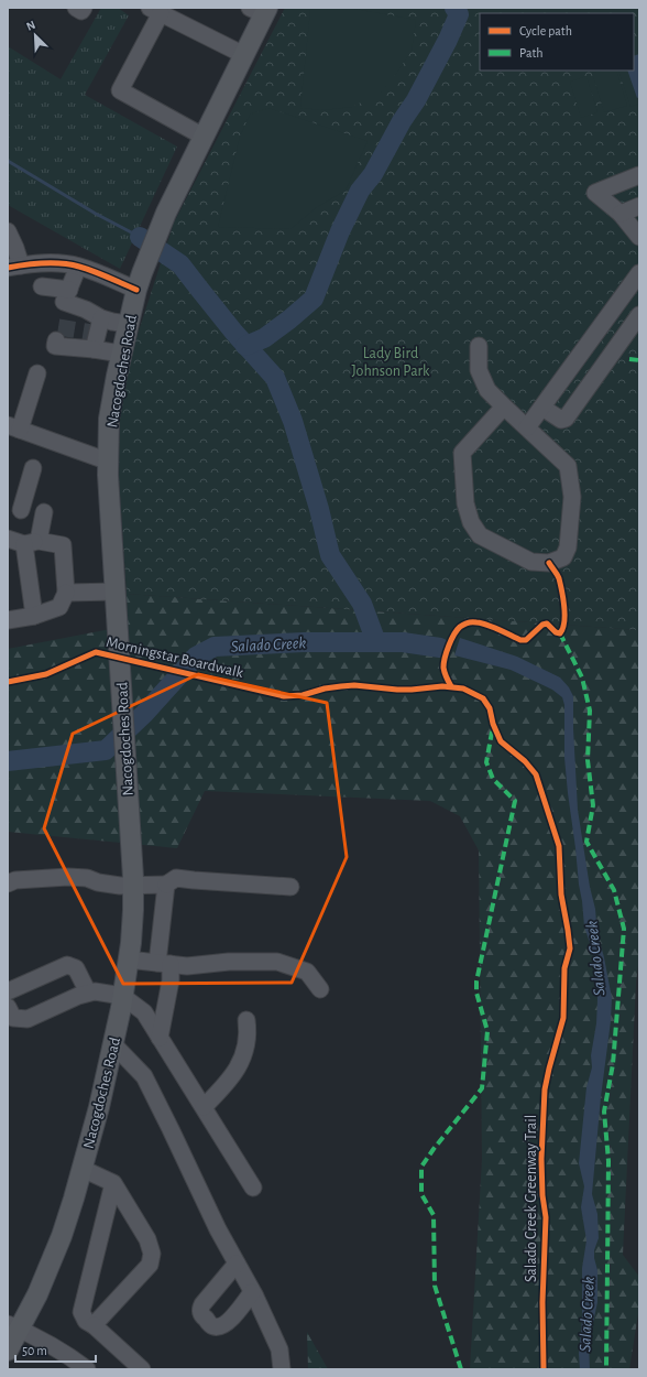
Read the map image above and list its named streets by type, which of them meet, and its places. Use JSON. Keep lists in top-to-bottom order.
{
  "streets": {
    "main road": ["Nacogdoches Road"],
    "cycle path": ["Morningstar Boardwalk"]
  },
  "water": ["Salado Creek"],
  "parks": ["Lady Bird Johnson Park"],
  "legend": ["Cycle path", "Path"],
  "scale_bar": "50 m",
  "north": "top left"
}
